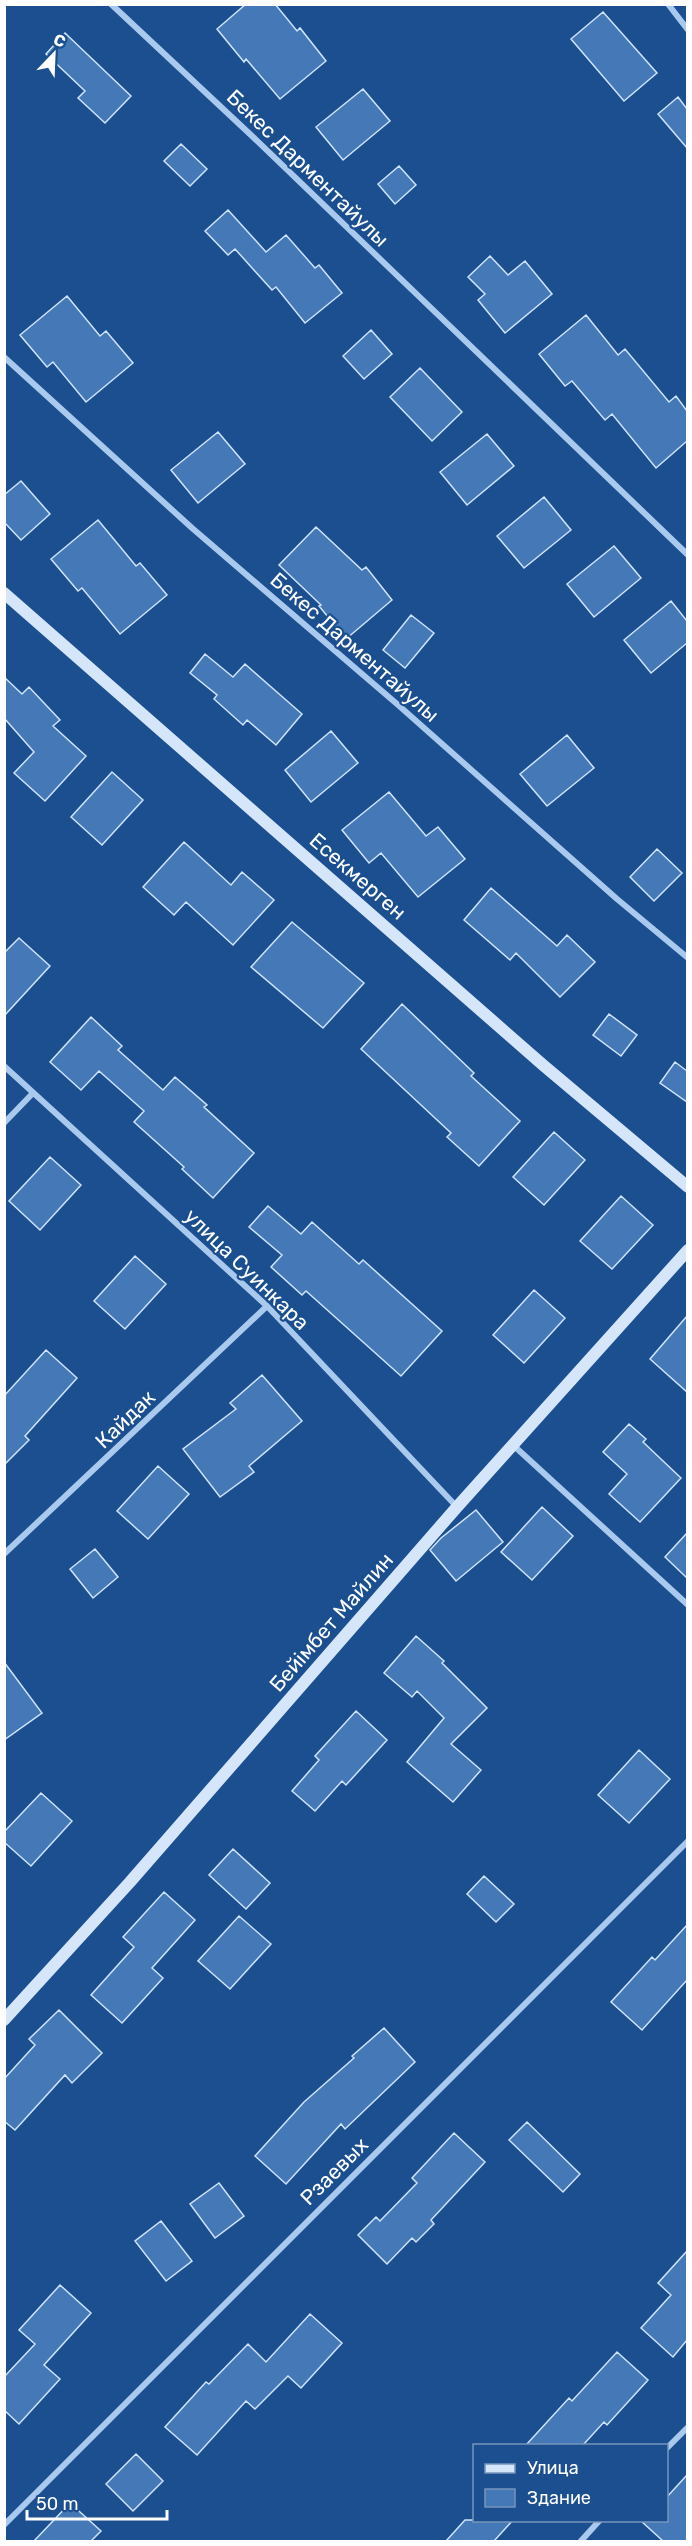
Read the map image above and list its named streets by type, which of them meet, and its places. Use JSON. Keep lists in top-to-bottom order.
{
  "streets": {
    "street": [
      "Бекес Дарментайулы",
      "Eсекмерген",
      "улица Суинкара",
      "Кайдак",
      "Бейімбет Майлин",
      "Рзаевых"
    ]
  },
  "crossings": [
    ["улица Суинкара", "Кайдак"],
    ["улица Суинкара", "Бейімбет Майлин"]
  ],
  "legend": ["Улица", "Здание"],
  "scale_bar": "50 m",
  "north": "top right"
}
